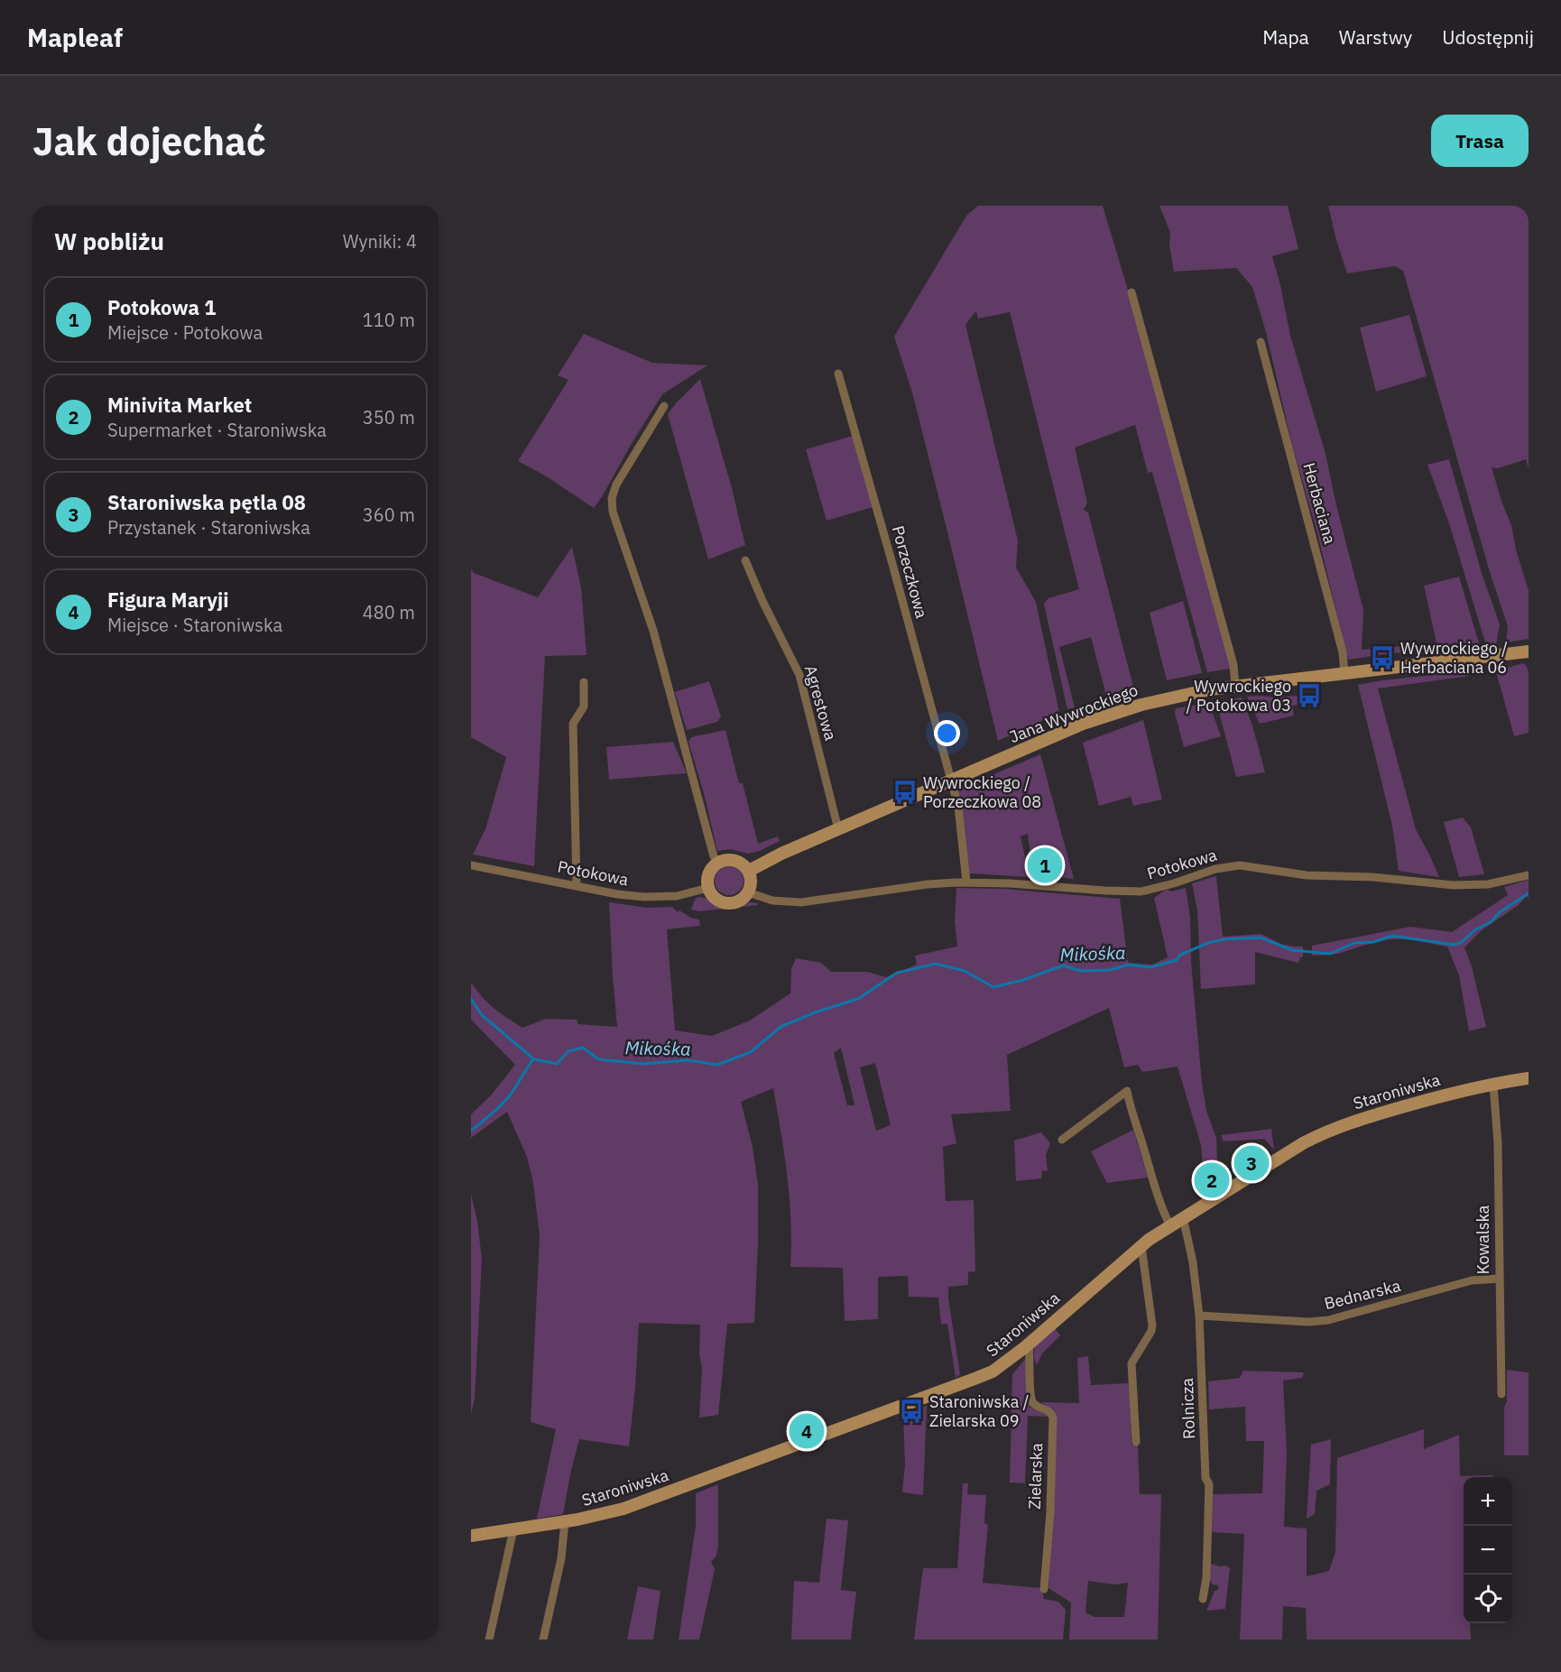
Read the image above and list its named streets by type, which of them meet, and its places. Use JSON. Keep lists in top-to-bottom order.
{
  "streets": {
    "street": [
      "Herbaciana",
      "Porzeczkowa",
      "Agrestowa",
      "Jana Wywrockiego",
      "Potokowa",
      "Staroniwska",
      "Kowalska",
      "Bednarska",
      "Rolnicza",
      "Zielarska"
    ]
  },
  "crossings": [
    ["Herbaciana", "Jana Wywrockiego"],
    ["Porzeczkowa", "Jana Wywrockiego"],
    ["Porzeczkowa", "Potokowa"],
    ["Agrestowa", "Jana Wywrockiego"],
    ["Jana Wywrockiego", "Potokowa"],
    ["Staroniwska", "Kowalska"],
    ["Staroniwska", "Rolnicza"],
    ["Staroniwska", "Zielarska"],
    ["Kowalska", "Bednarska"],
    ["Bednarska", "Rolnicza"]
  ],
  "water": ["Mikośka"],
  "places": {
    "bus stop": [
      "Wywrockiego / Herbaciana 06",
      "Wywrockiego / Potokowa 03",
      "Wywrockiego / Porzeczkowa 08",
      "Staroniwska / Zielarska 09"
    ]
  },
  "page": {
    "header": "Mapleaf",
    "nav": ["Mapa", "Warstwy", "Udostępnij"],
    "buttons": "Trasa",
    "title": "Jak dojechać",
    "heading": ["W pobliżu", "Wyniki: 4"],
    "list": [
      {
        "mark": "1",
        "name": "Potokowa 1",
        "note": "Miejsce · Potokowa",
        "value": "110 m"
      },
      {
        "mark": "2",
        "name": "Minivita Market",
        "note": "Supermarket · Staroniwska",
        "value": "350 m"
      },
      {
        "mark": "3",
        "name": "Staroniwska pętla 08",
        "note": "Przystanek · Staroniwska",
        "value": "360 m"
      },
      {
        "mark": "4",
        "name": "Figura Maryji",
        "note": "Miejsce · Staroniwska",
        "value": "480 m"
      }
    ],
    "pins": [
      "1",
      "3",
      "2",
      "4"
    ],
    "map_buttons": ["+", "−"]
  }
}
